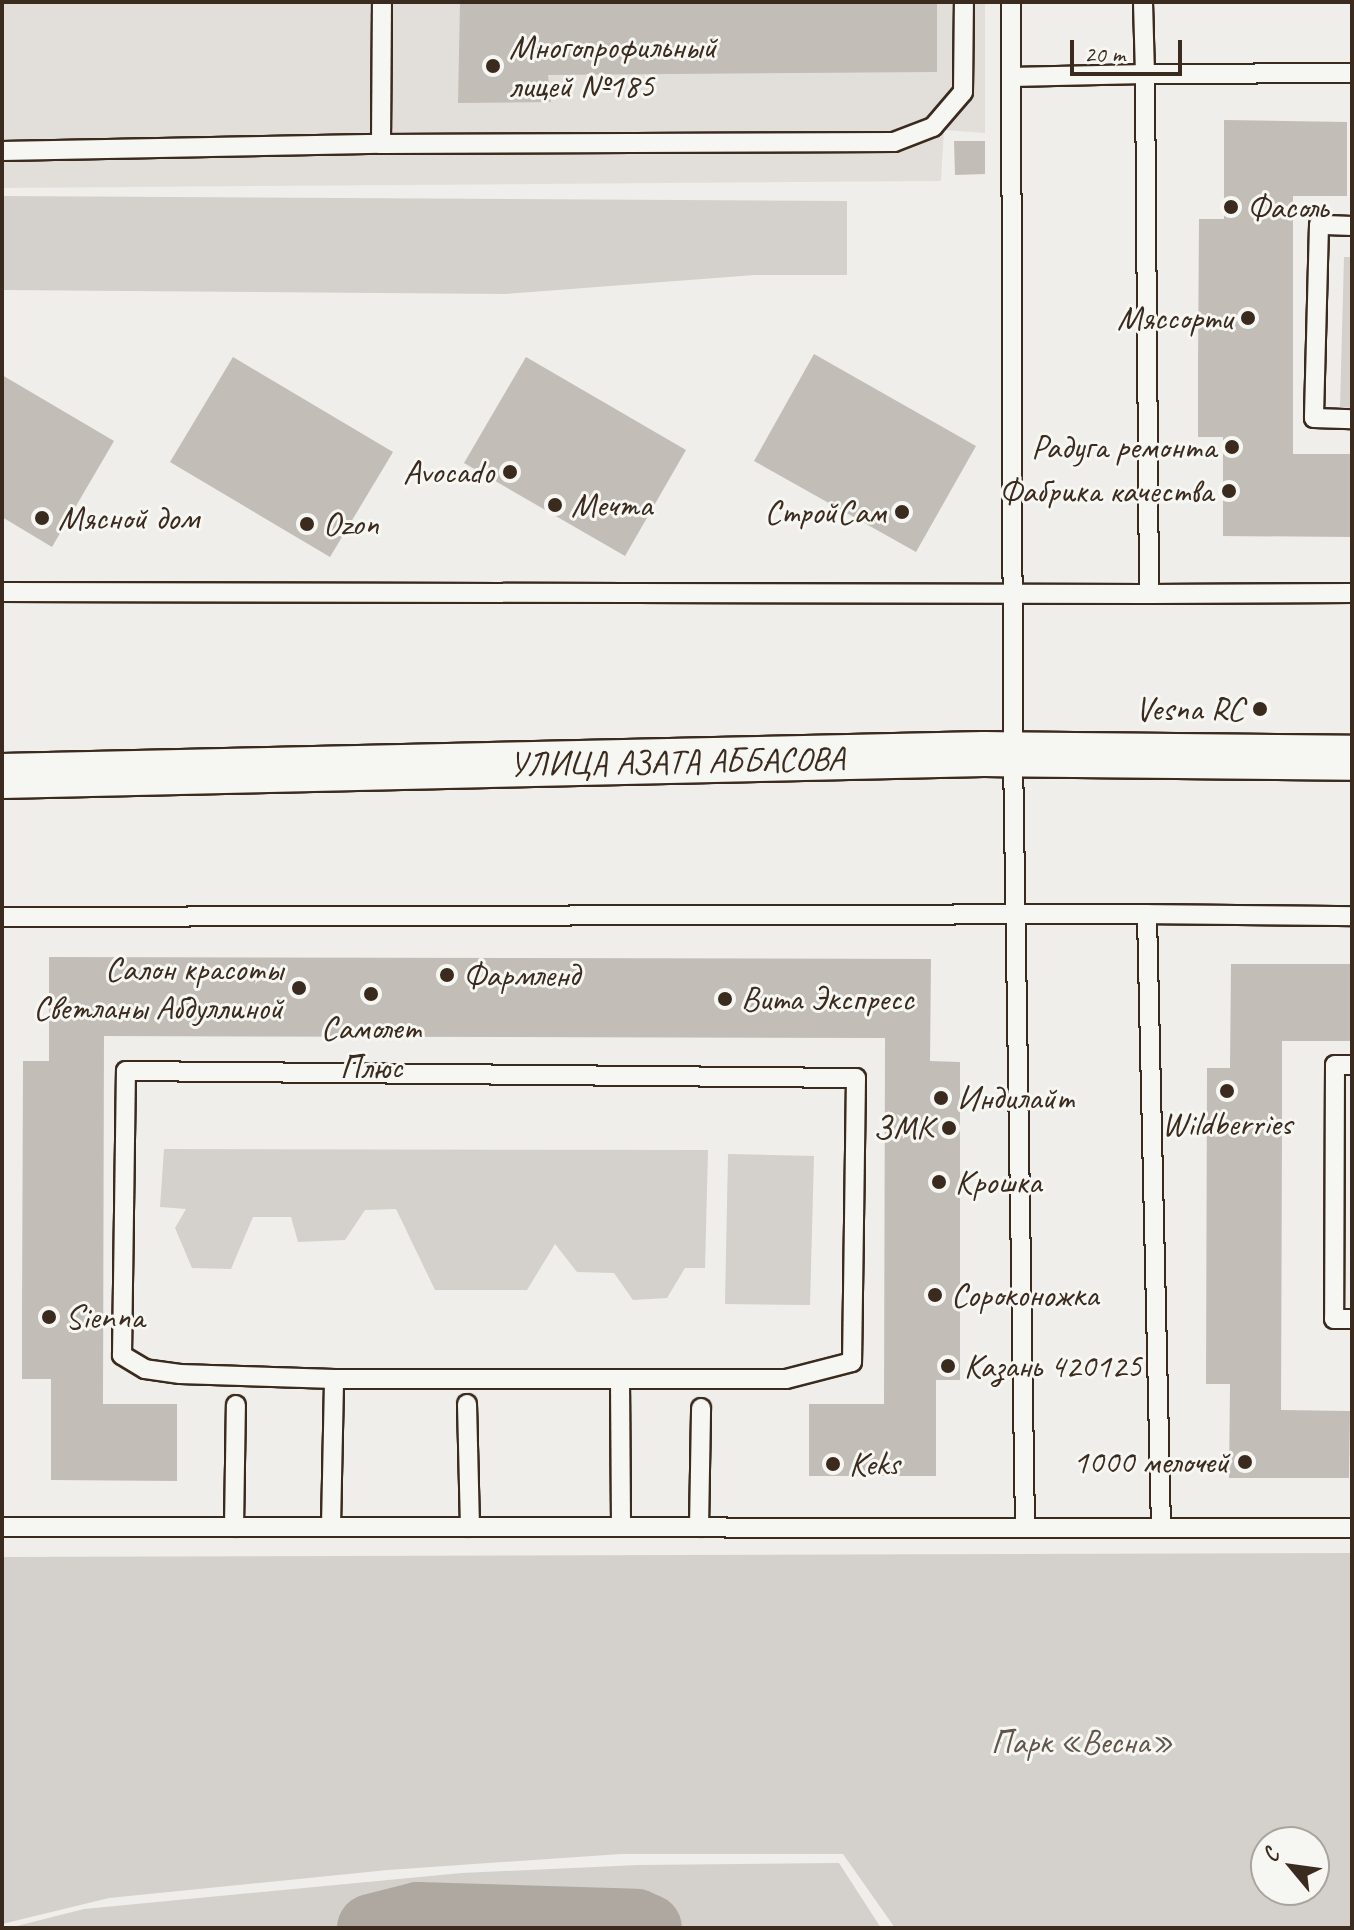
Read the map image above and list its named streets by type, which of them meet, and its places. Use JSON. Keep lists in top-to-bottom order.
{
  "streets": {
    "street": ["УЛИЦА АЗАТА АББАСОВА"]
  },
  "parks": ["Парк «Весна»"],
  "places": [
    "Многопрофильный лицей №185",
    "Фасоль",
    "Мяссорти",
    "Радуга ремонта",
    "Avocado",
    "Фабрика качества",
    "Мечта",
    "СтройСам",
    "Мясной дом",
    "Ozon",
    "Vesna RC",
    "Фармленд",
    "Салон красоты Светланы Абдуллиной",
    "Самолет Плюс",
    "Вита Экспресс",
    "Wildberries",
    "Индилайт",
    "ЗМК",
    "Крошка",
    "Сороконожка",
    "Sienna",
    "Казань 420125",
    "1000 мелочей",
    "Keks"
  ],
  "scale_bar": "20 m",
  "north": "top left"
}
